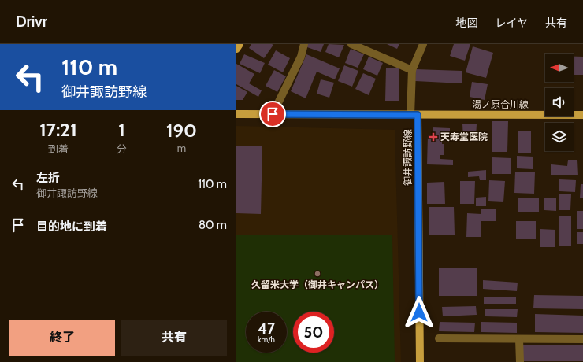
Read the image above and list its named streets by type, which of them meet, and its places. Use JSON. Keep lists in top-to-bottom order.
{
  "streets": {
    "main road": ["湯ノ原合川線", "御井諏訪野線"]
  },
  "crossings": [
    ["湯ノ原合川線", "御井諏訪野線"]
  ],
  "places": {
    "health": ["天寿堂医院"],
    "other": ["久留米大学（御井キャンパス）"]
  },
  "north": "left",
  "page": {
    "header": "Drivr",
    "nav": ["地図", "レイヤ", "共有"],
    "turn": ["110 m", "御井諏訪野線"],
    "eta": [
      "17:21",
      "到着",
      "1",
      "分",
      "190",
      "m"
    ],
    "list": [
      {
        "name": "左折",
        "note": "御井諏訪野線",
        "value": "110 m"
      },
      {
        "name": "目的地に到着",
        "value": "80 m"
      }
    ],
    "speed": "47 km/h",
    "limit": "50",
    "buttons": ["終了", "共有"]
  }
}
